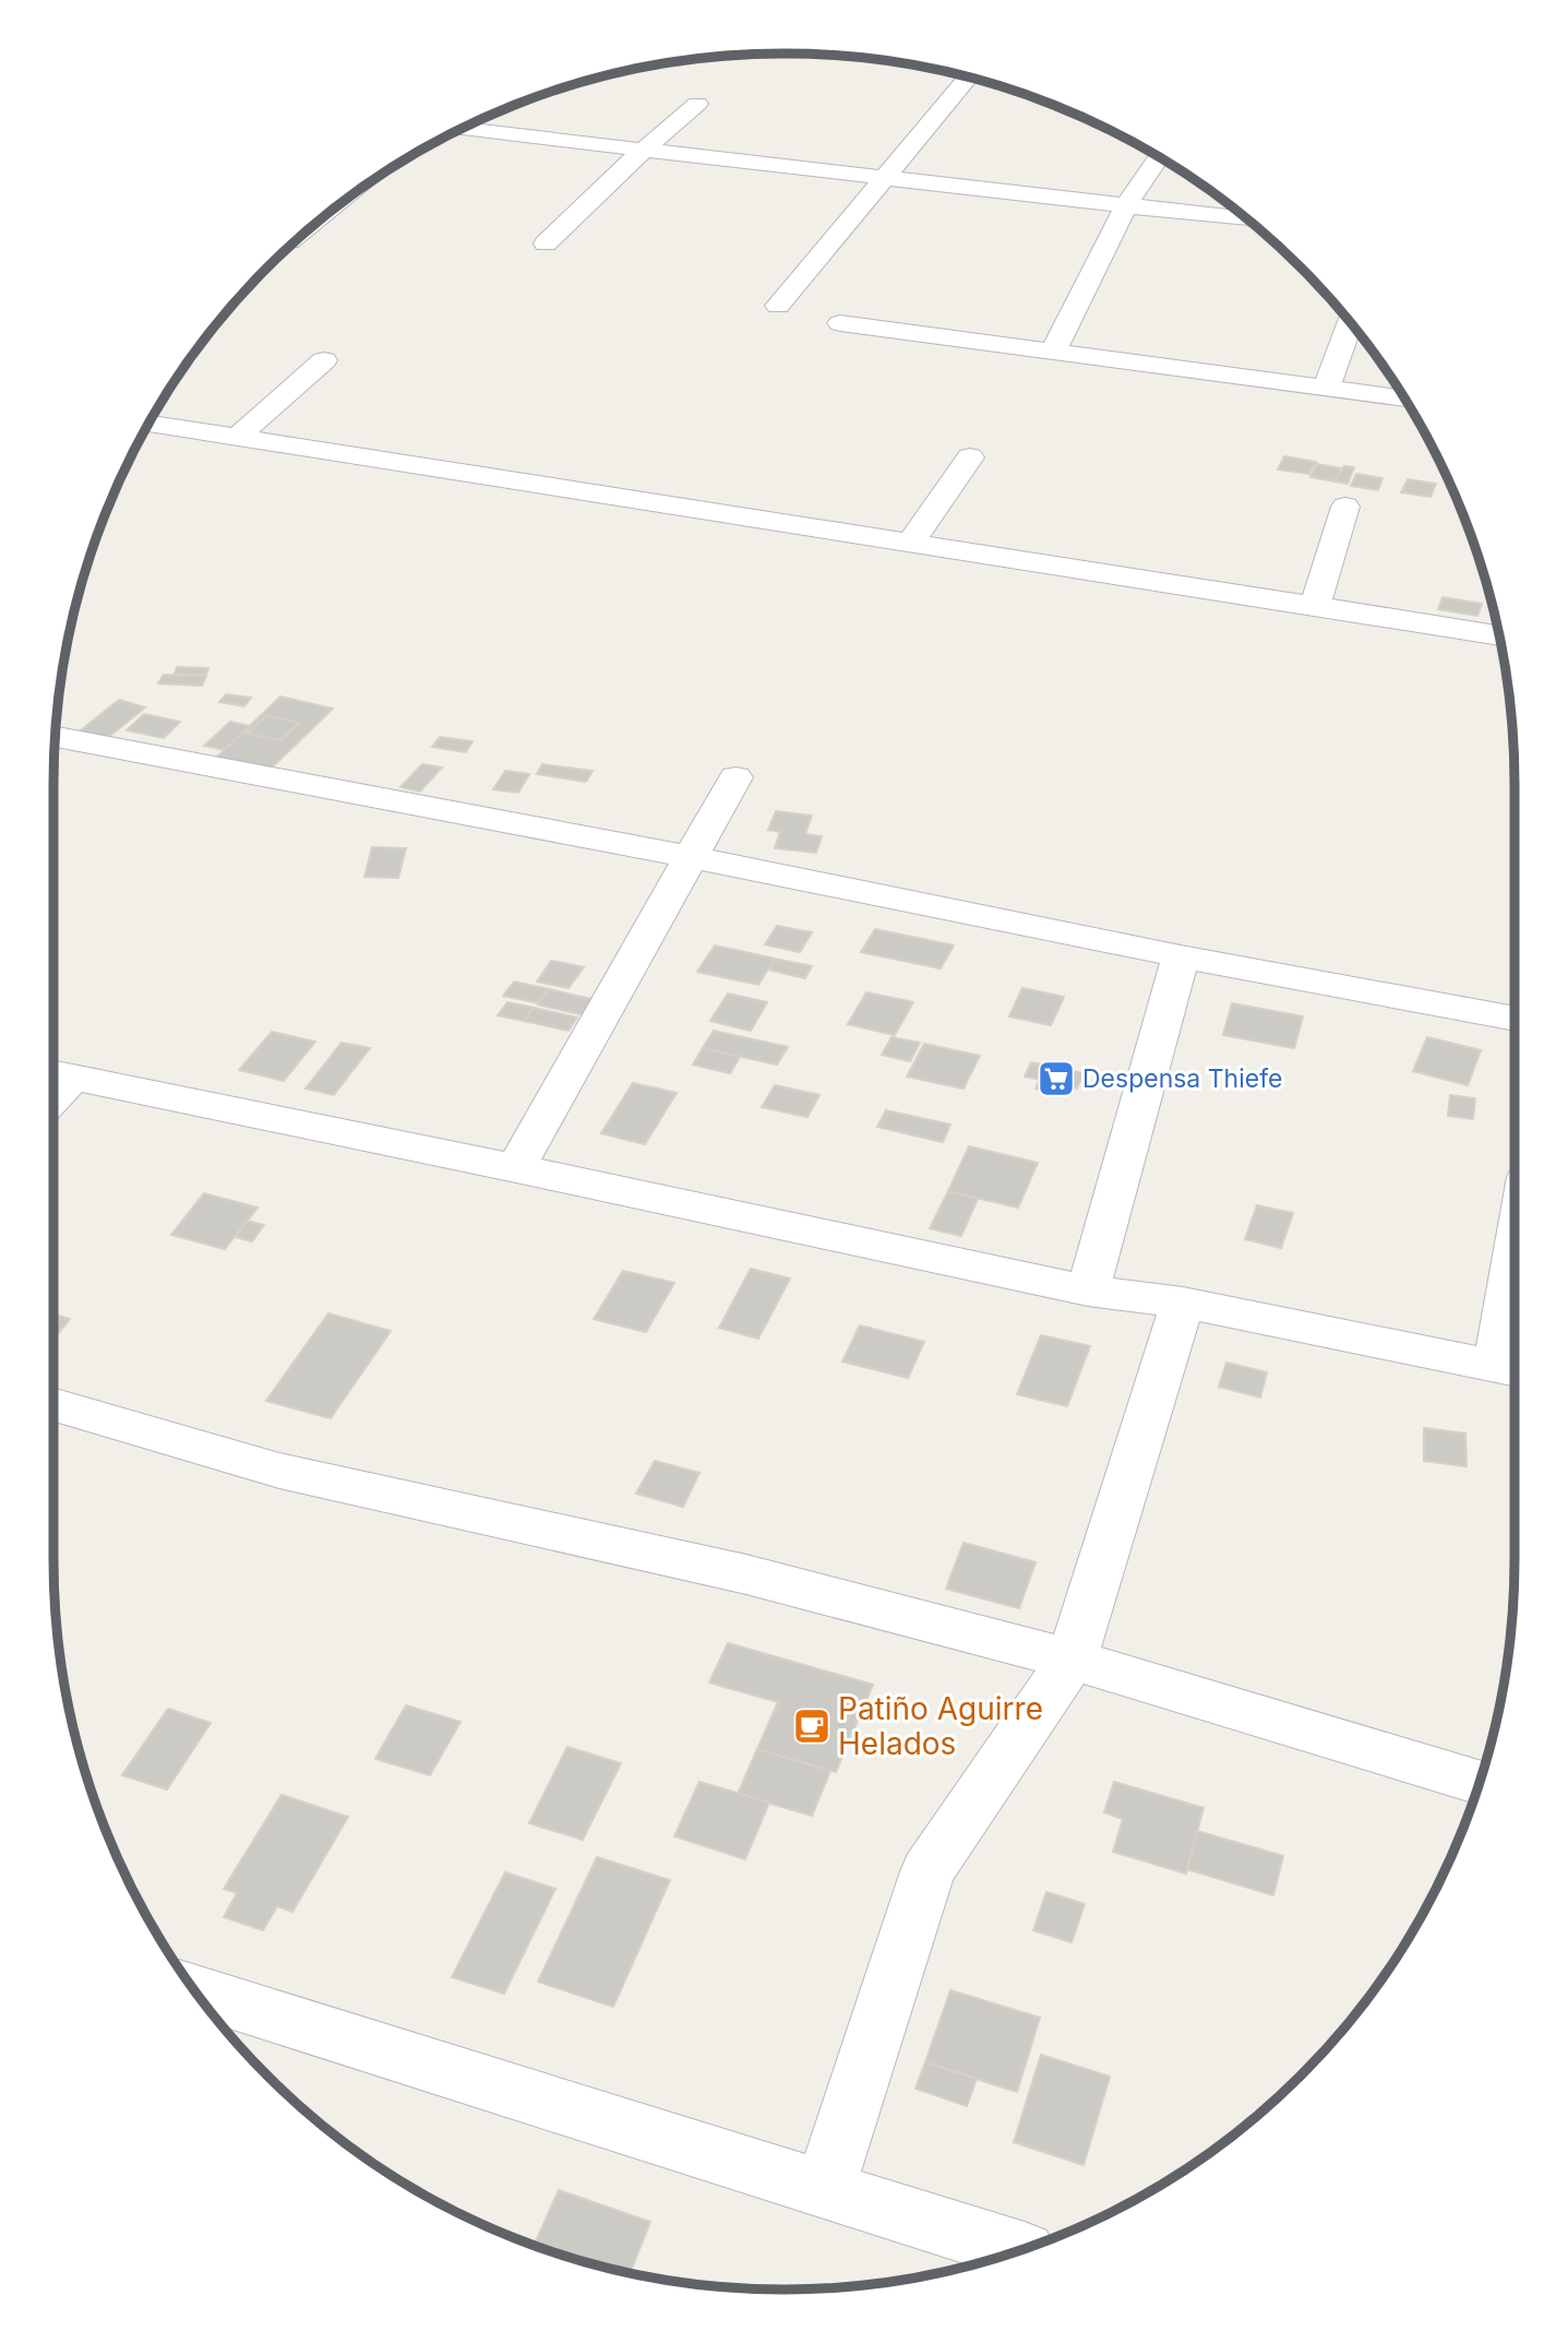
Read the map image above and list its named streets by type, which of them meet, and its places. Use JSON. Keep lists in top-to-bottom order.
{
  "places": {
    "supermarket": ["Despensa Thiefe"],
    "cafe": ["Patiño Aguirre Helados"]
  }
}
